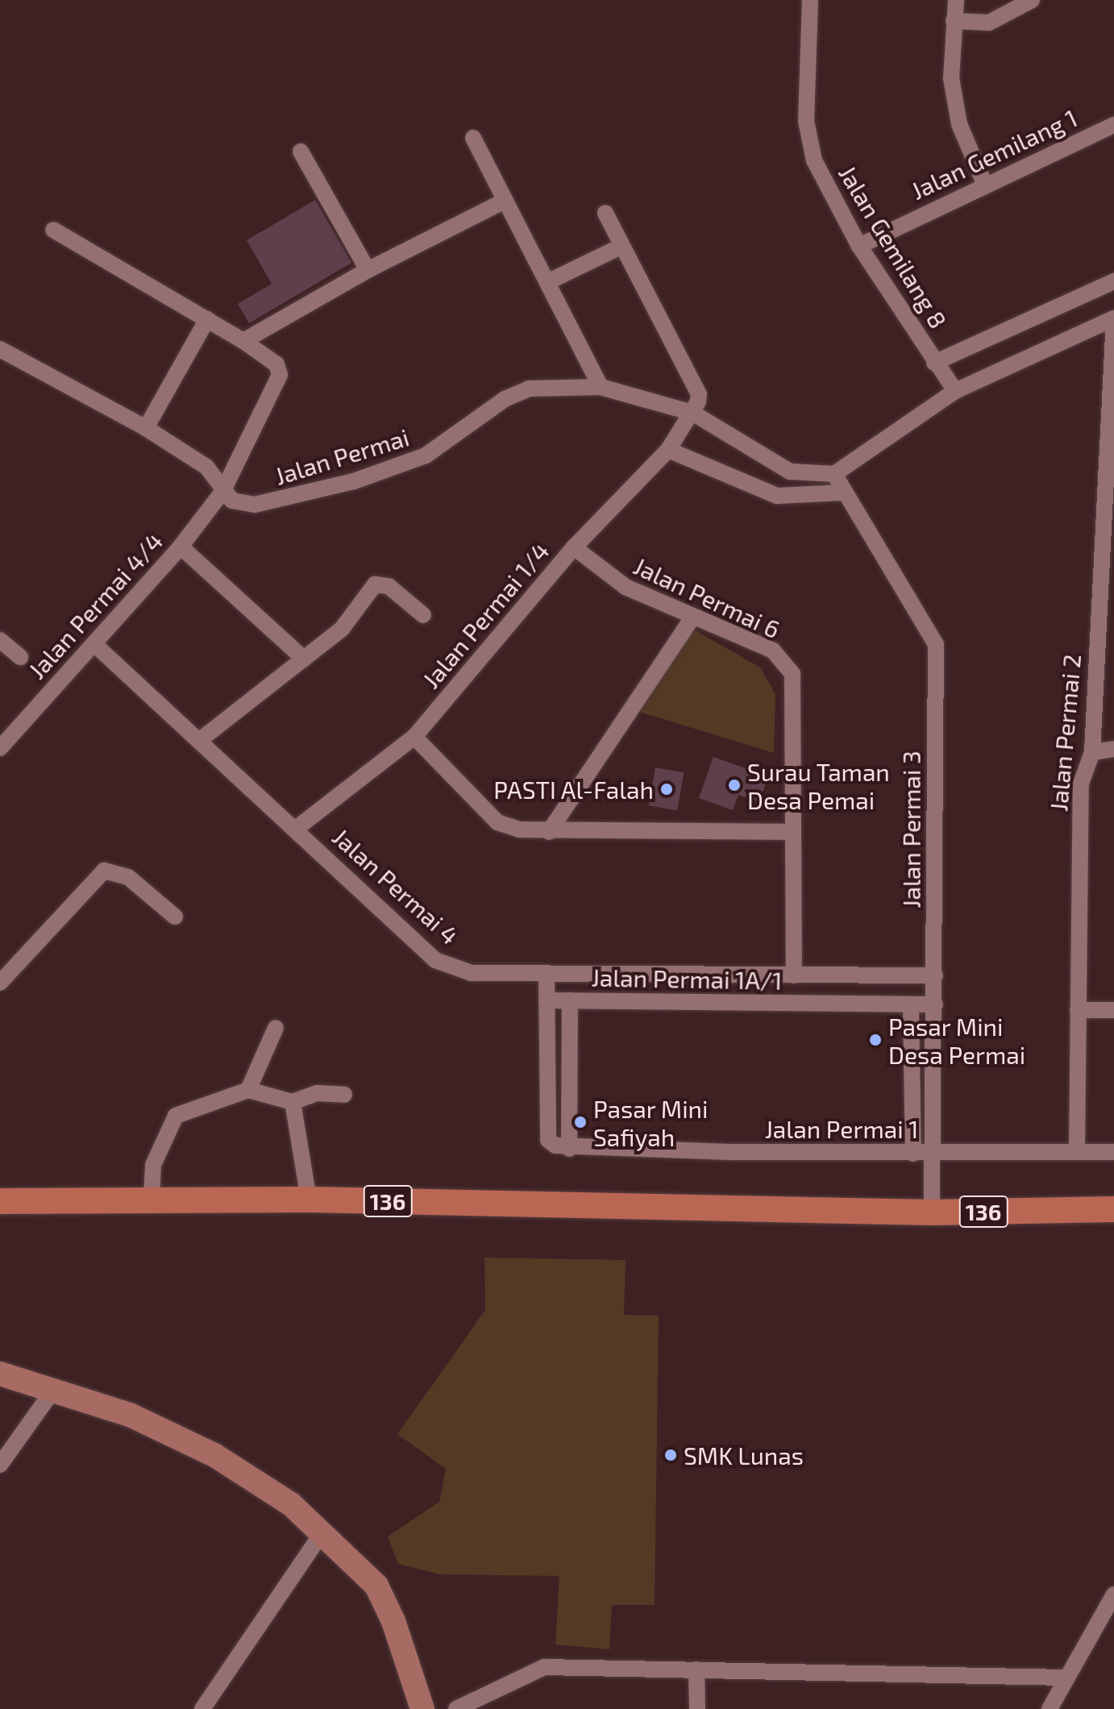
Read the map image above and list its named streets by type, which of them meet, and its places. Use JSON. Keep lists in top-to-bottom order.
{
  "streets": {
    "main road": ["136"],
    "street": [
      "Jalan Gemilang 1",
      "Jalan Gemilang 8",
      "Jalan Permai",
      "Jalan Permai 6",
      "Jalan Permai 4/4",
      "Jalan Permai 1/4",
      "Jalan Permai 2",
      "Jalan Permai 3",
      "Jalan Permai 4",
      "Jalan Permai 1A/1",
      "Jalan Permai 1"
    ]
  },
  "crossings": [
    ["Jalan Gemilang 1", "Jalan Gemilang 8"],
    ["Jalan Permai", "Jalan Permai 4/4"],
    ["Jalan Permai", "Jalan Permai 1/4"],
    ["Jalan Permai", "Jalan Permai 3"],
    ["Jalan Permai 6", "Jalan Permai 1/4"],
    ["Jalan Permai 6", "Jalan Permai 4"],
    ["Jalan Permai 4/4", "Jalan Permai 4"],
    ["Jalan Permai 1/4", "Jalan Permai 4"],
    ["Jalan Permai 2", "Jalan Permai 1"],
    ["Jalan Permai 3", "Jalan Permai 4"],
    ["Jalan Permai 3", "Jalan Permai 1A/1"],
    ["Jalan Permai 3", "Jalan Permai 1"],
    ["Jalan Permai 3", "136"],
    ["Jalan Permai 1A/1", "Jalan Permai 1"]
  ],
  "places": [
    "Surau Taman Desa Pemai",
    "PASTI Al-Falah",
    "Pasar Mini Desa Permai",
    "Pasar Mini Safiyah",
    "SMK Lunas"
  ]
}
